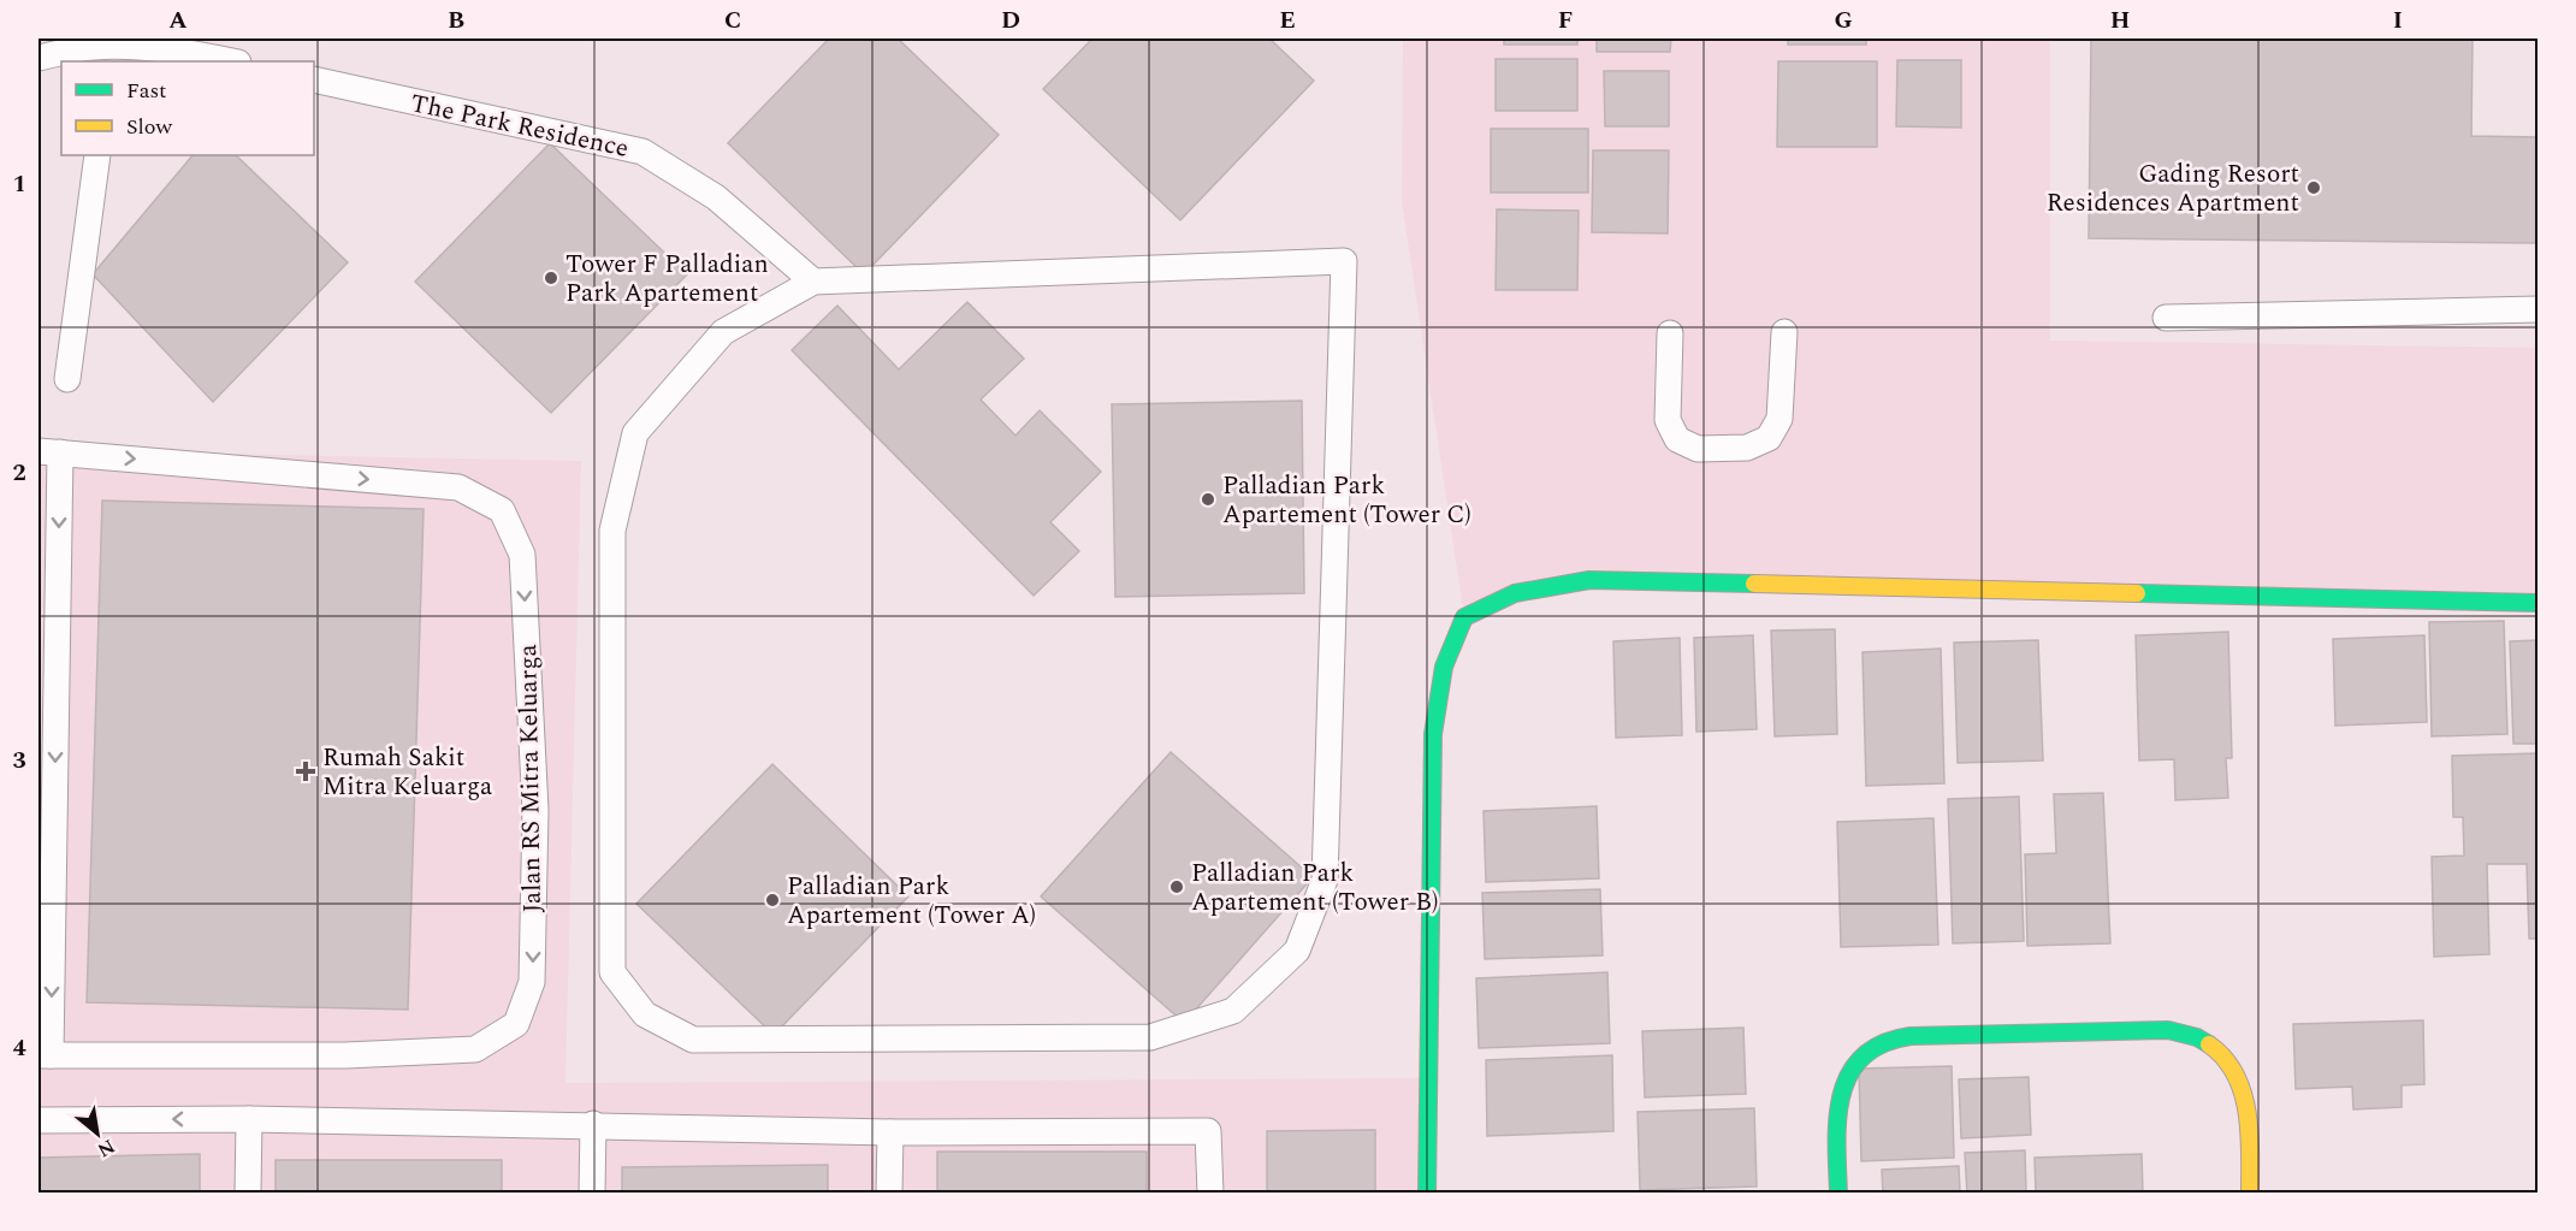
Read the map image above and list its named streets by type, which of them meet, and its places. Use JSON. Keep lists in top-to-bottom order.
{
  "streets": {
    "lane": ["The Park Residence", "Jalan RS Mitra Keluarga"]
  },
  "places": {
    "other": [
      "Gading Resort Residences Apartment",
      "Tower F Palladian Park Apartement",
      "Palladian Park Apartement (Tower C)",
      "Palladian Park Apartement (Tower B)",
      "Palladian Park Apartement (Tower A)"
    ],
    "health": ["Rumah Sakit Mitra Keluarga"]
  },
  "legend": ["Fast", "Slow"],
  "north": "bottom right",
  "grid": {
    "columns": [
      "A",
      "B",
      "C",
      "D",
      "E",
      "F",
      "G",
      "H",
      "I"
    ],
    "rows": [
      "1",
      "2",
      "3",
      "4"
    ]
  }
}
